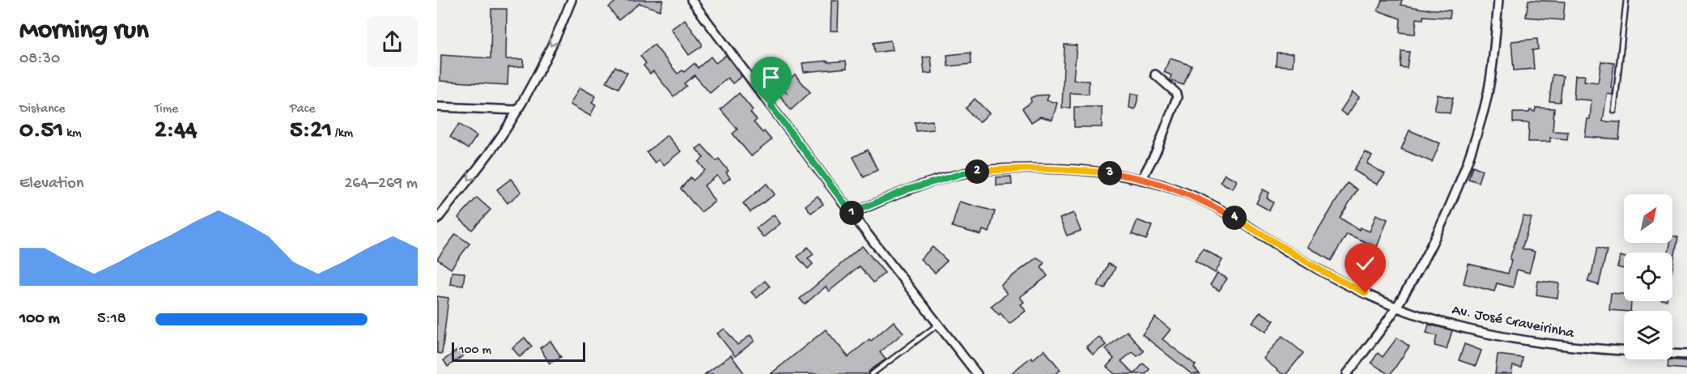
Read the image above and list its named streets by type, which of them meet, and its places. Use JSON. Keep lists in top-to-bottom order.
{
  "streets": {
    "street": ["Av. José Craveirinha"]
  },
  "scale_bar": "100 m",
  "north": "top right",
  "page": {
    "heading": ["Morning run", "08:30"],
    "stats": [
      ["Distance", "0.51 km"],
      ["Time", "2:44"],
      ["Pace", "5:21 /km"]
    ],
    "pins": [
      "2",
      "3",
      "1",
      "4"
    ],
    "chart": ["Elevation", "264–269 m"],
    "list": [
      {
        "name": "100 m",
        "note": "5:18"
      }
    ],
    "scale": "100 m"
  }
}
